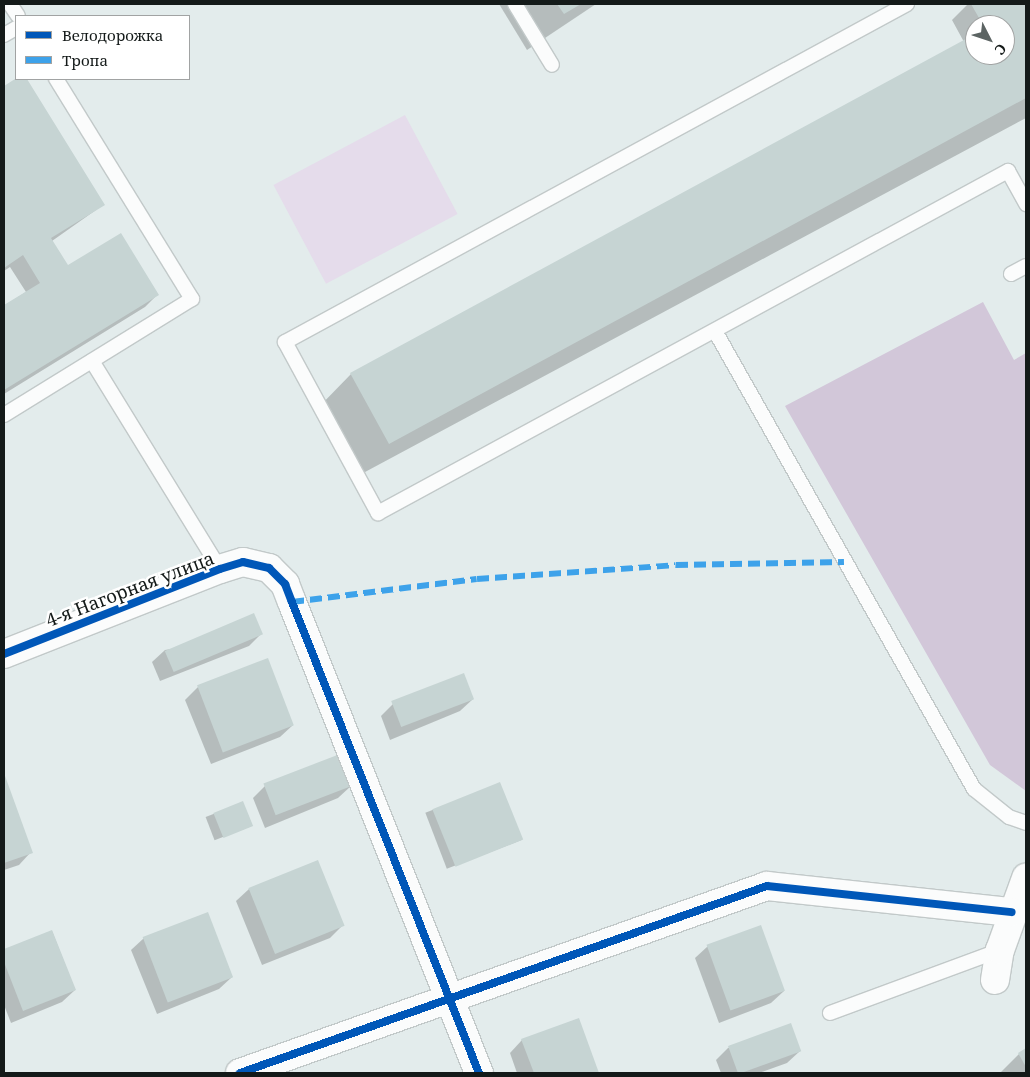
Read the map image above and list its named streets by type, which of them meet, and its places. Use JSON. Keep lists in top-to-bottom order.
{
  "streets": {
    "street": ["4-я Нагорная улица"]
  },
  "legend": ["Велодорожка", "Тропа"],
  "north": "bottom right"
}
